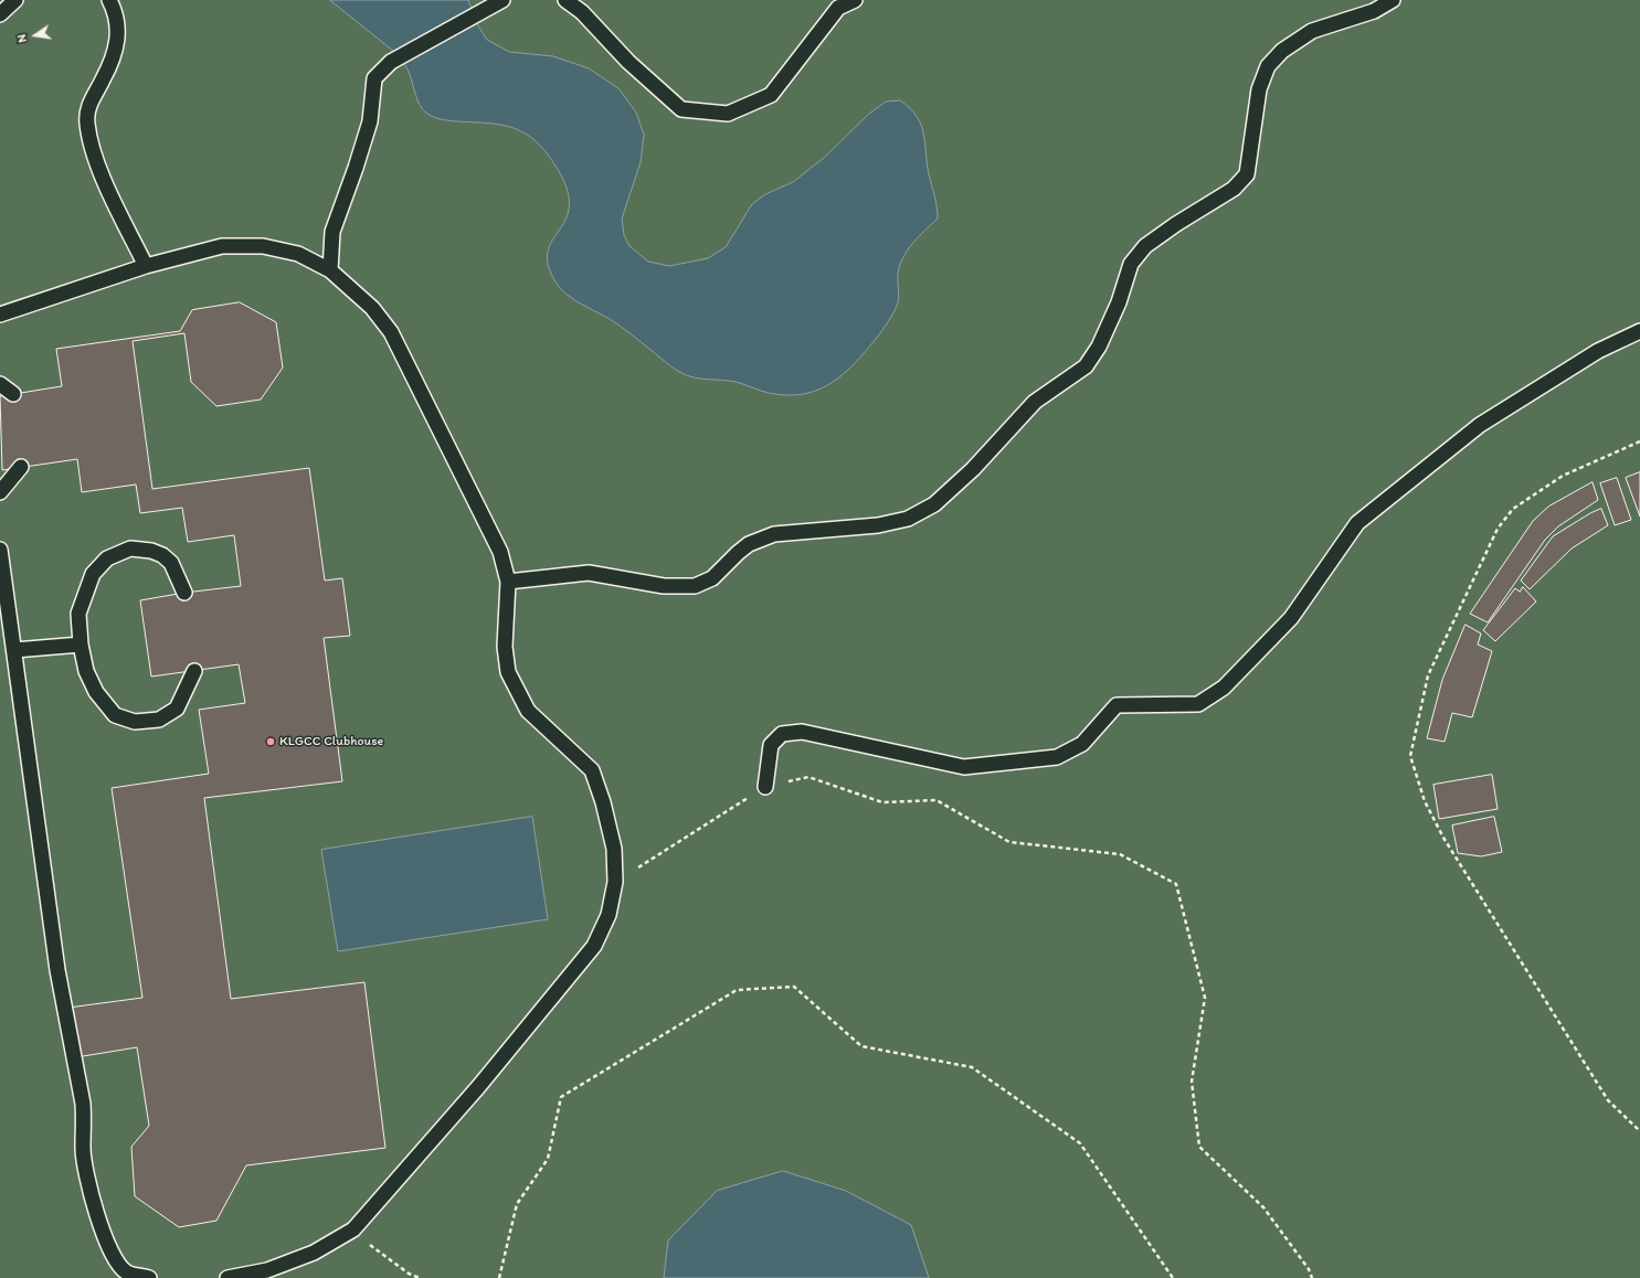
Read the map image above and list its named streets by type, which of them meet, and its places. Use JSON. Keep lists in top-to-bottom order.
{
  "places": ["KLGCC Clubhouse"],
  "north": "left"
}
